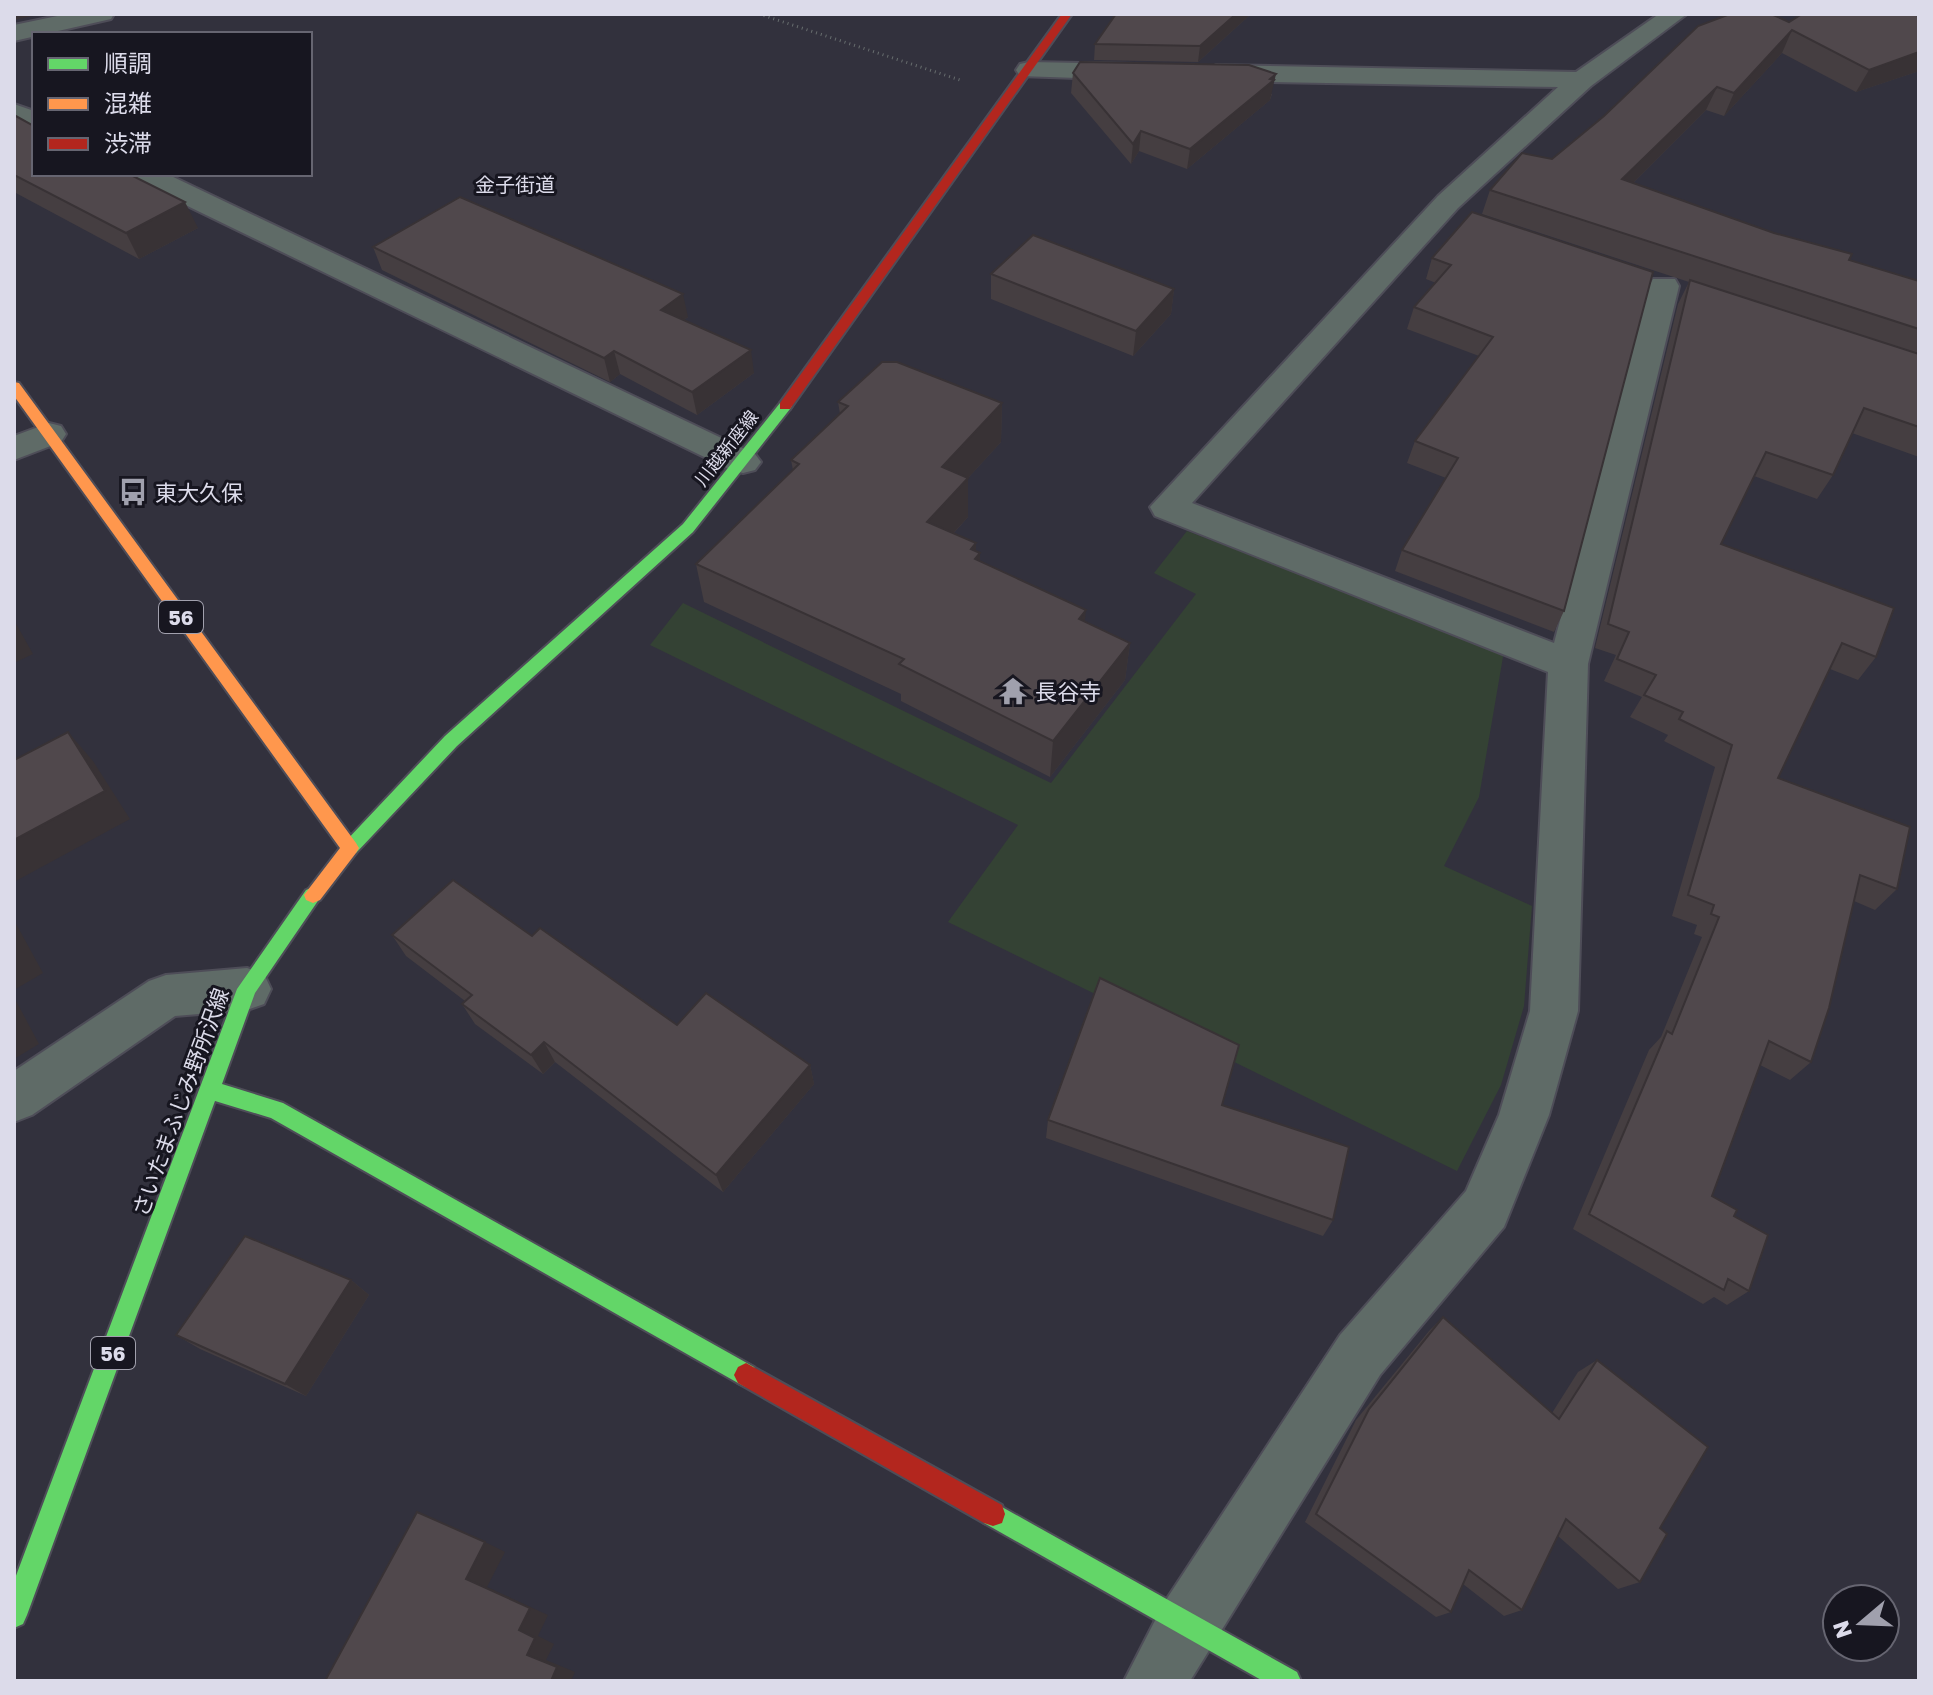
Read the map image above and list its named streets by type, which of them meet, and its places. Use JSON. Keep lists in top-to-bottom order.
{
  "streets": {
    "main road": ["川越新座線", "56", "さいたまふじみ野所沢線"]
  },
  "crossings": [
    ["川越新座線", "56"],
    ["川越新座線", "さいたまふじみ野所沢線"],
    ["56", "さいたまふじみ野所沢線"]
  ],
  "districts": ["金子街道"],
  "places": {
    "bus stop": ["東大久保"],
    "temple": ["長谷寺"]
  },
  "legend": ["順調", "混雑", "渋滞"],
  "north": "left"
}
